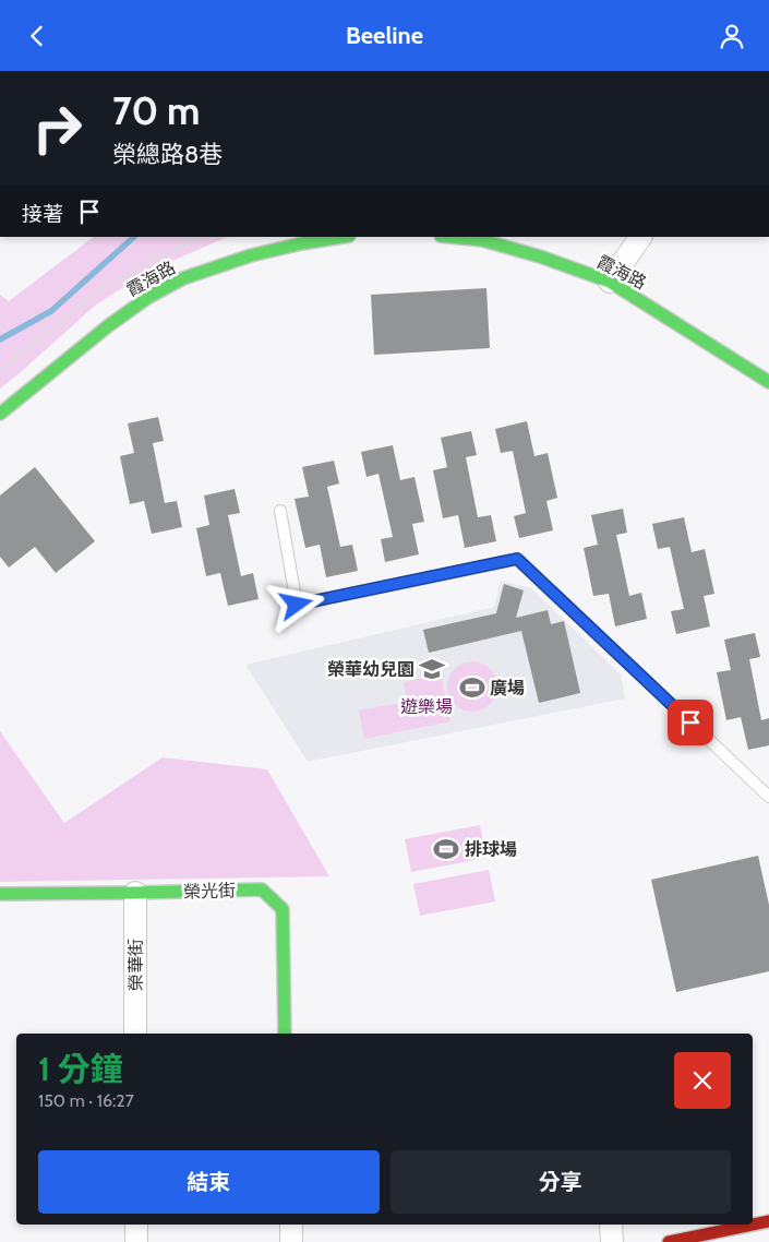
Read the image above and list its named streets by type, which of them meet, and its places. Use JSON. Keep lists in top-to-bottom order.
{
  "streets": {
    "street": ["霞海路", "榮光街", "榮華街"]
  },
  "crossings": [
    ["榮光街", "榮華街"]
  ],
  "parks": ["遊樂場"],
  "places": {
    "school or university": ["榮華幼兒園"],
    "sports": ["廣場", "排球場"]
  },
  "page": {
    "header": "Beeline",
    "turn": ["70 m", "榮總路8巷"],
    "then": "接著",
    "heading": ["1 分鐘", "150 m · 16:27"],
    "buttons": ["結束", "分享"]
  }
}
